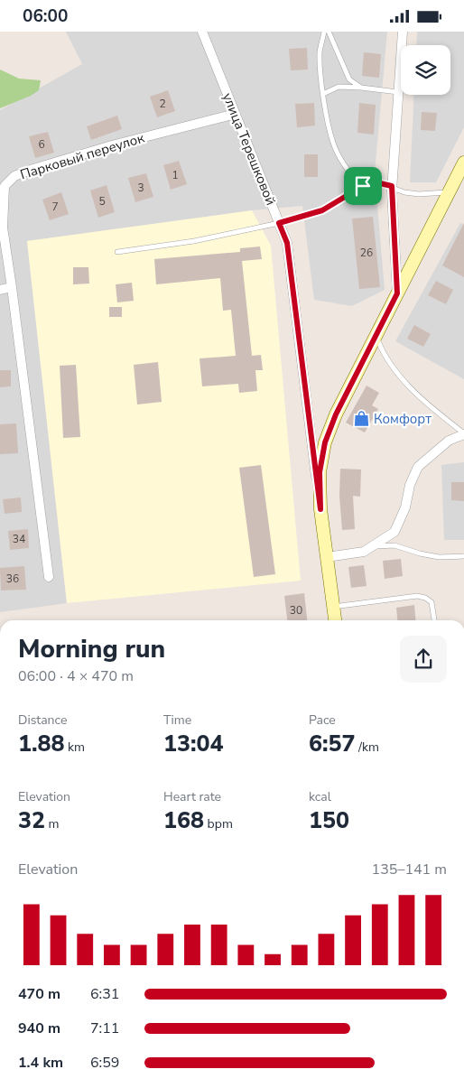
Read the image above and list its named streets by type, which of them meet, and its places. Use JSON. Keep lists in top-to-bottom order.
{
  "streets": {
    "main road": ["улица Терешковой"],
    "street": ["Парковый переулок"]
  },
  "crossings": [
    ["улица Терешковой", "Парковый переулок"]
  ],
  "places": {
    "shop": ["Комфорт"]
  },
  "house_numbers": [
    "2",
    "6",
    "1",
    "3",
    "5",
    "7",
    "26",
    "34",
    "36",
    "30"
  ],
  "page": {
    "status": "06:00",
    "heading": ["Morning run", "06:00 · 4 × 470 m"],
    "stats": [
      ["Distance", "1.88 km"],
      ["Time", "13:04"],
      ["Pace", "6:57 /km"],
      ["Elevation", "32 m"],
      ["Heart rate", "168 bpm"],
      ["kcal", "150"]
    ],
    "chart": ["Elevation", "135–141 m"],
    "list": [
      {
        "name": "470 m",
        "note": "6:31"
      },
      {
        "name": "940 m",
        "note": "7:11"
      },
      {
        "name": "1.4 km",
        "note": "6:59"
      }
    ]
  }
}
